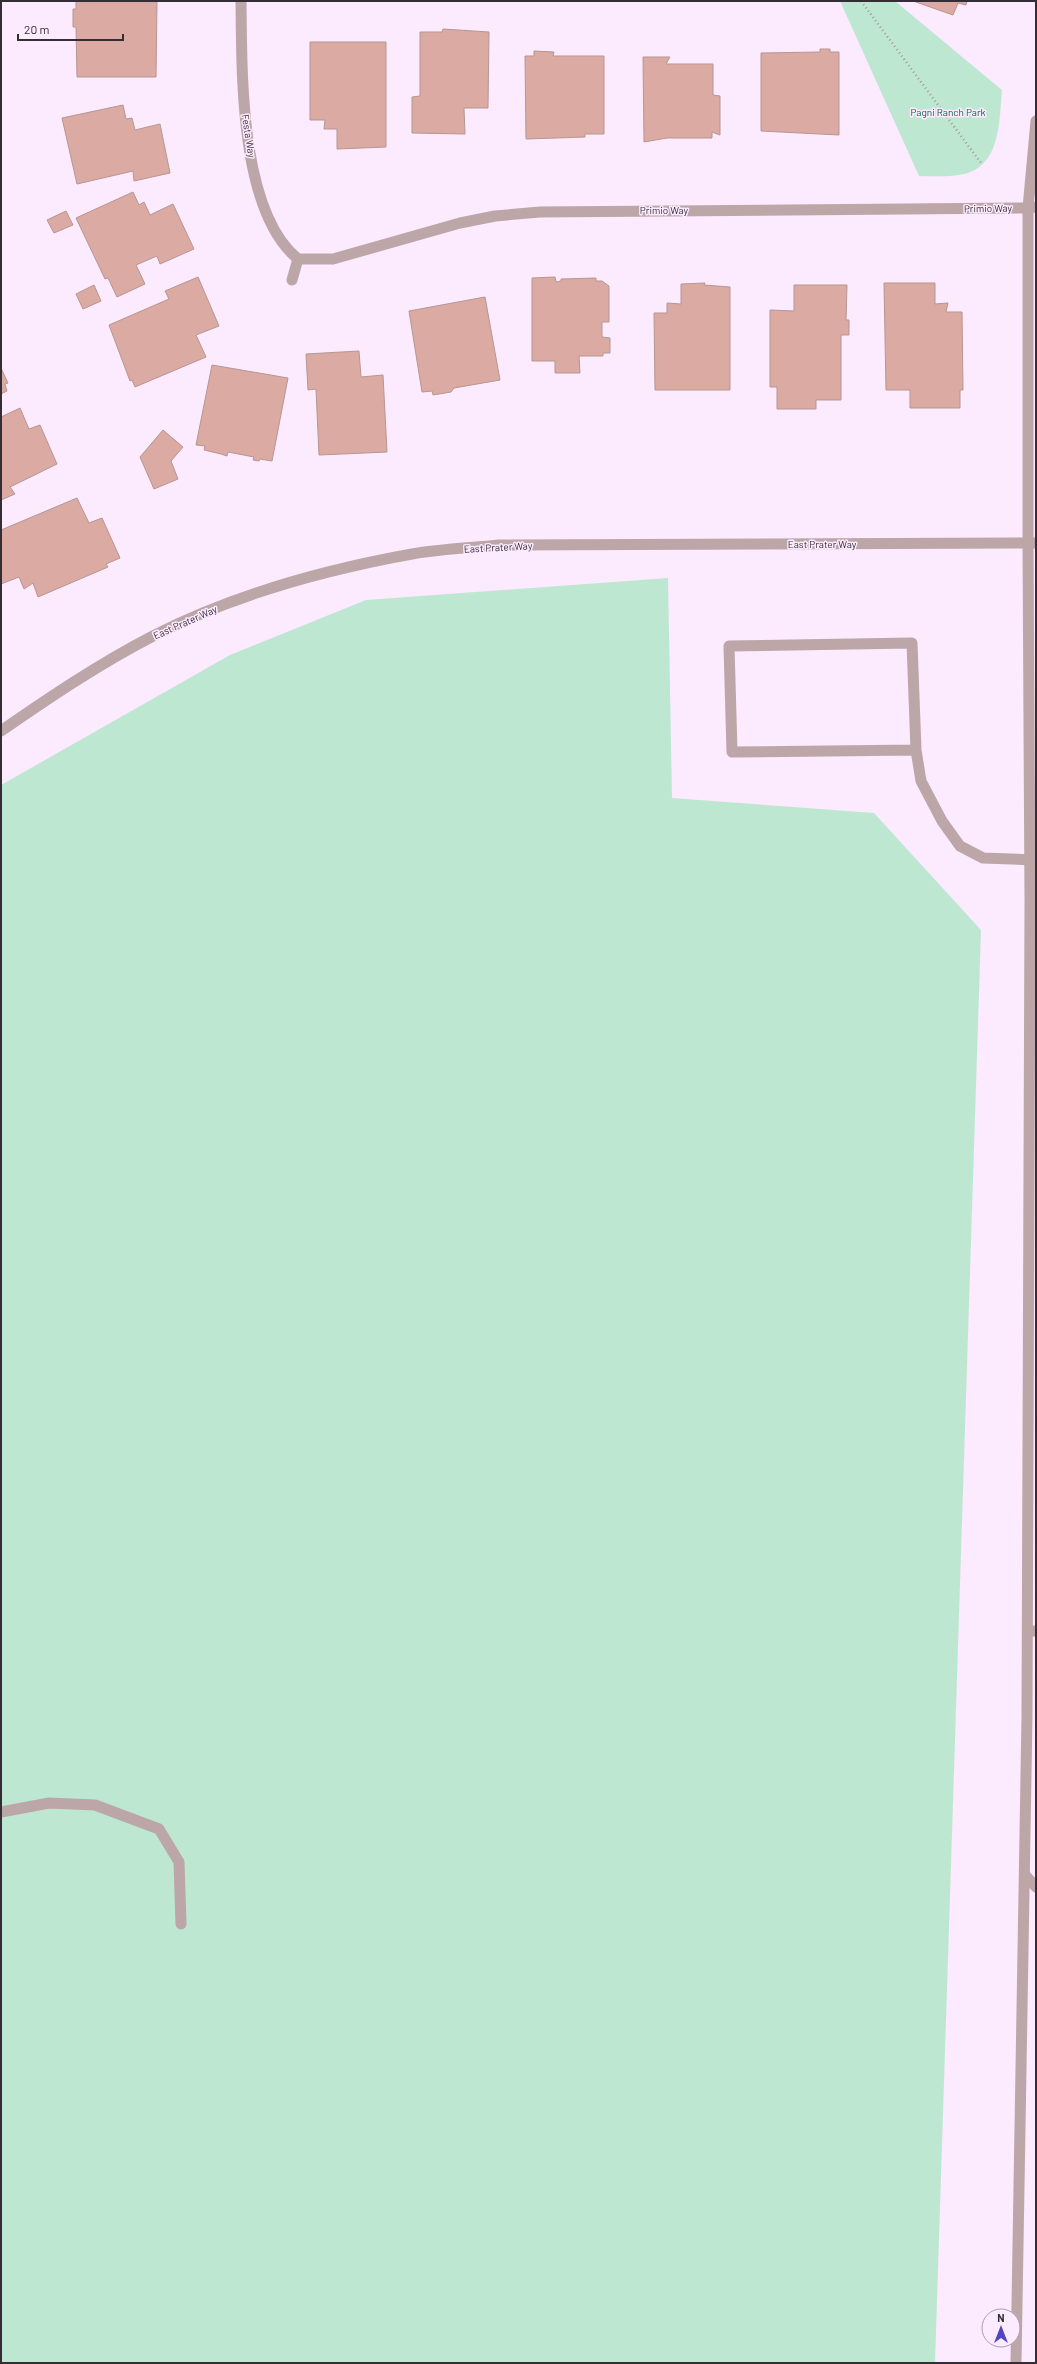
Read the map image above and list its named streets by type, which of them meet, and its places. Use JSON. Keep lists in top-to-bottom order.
{
  "streets": {
    "street": ["Festa Way", "Primio Way", "East Prater Way"]
  },
  "crossings": [
    ["Festa Way", "Primio Way"]
  ],
  "parks": ["Pagni Ranch Park"],
  "scale_bar": "20 m",
  "north": "top"
}
